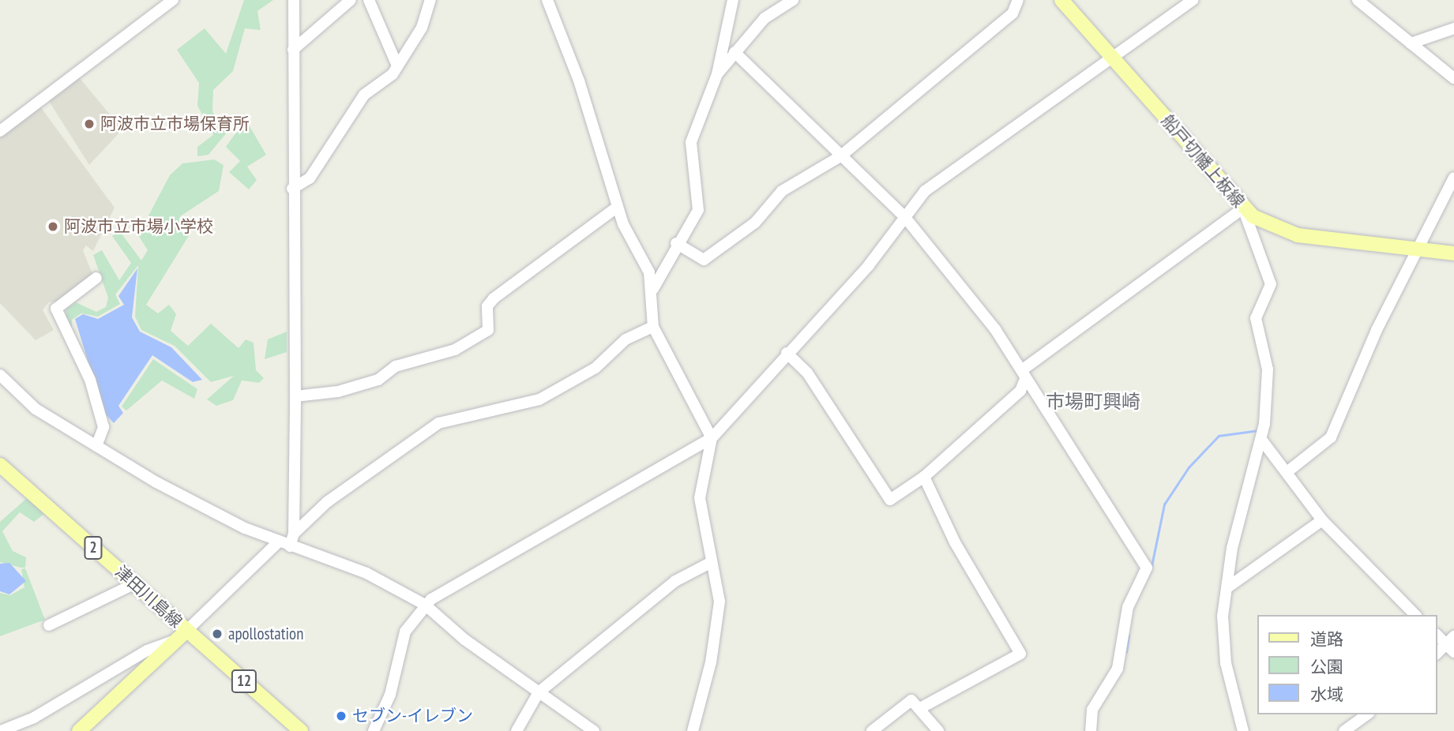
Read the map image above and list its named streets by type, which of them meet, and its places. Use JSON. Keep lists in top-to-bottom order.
{
  "streets": {
    "main road": [
      "船戸切幡上板線",
      "2",
      "津田川島線",
      "12"
    ]
  },
  "crossings": [
    ["津田川島線", "12"]
  ],
  "districts": ["市場町興崎"],
  "places": [
    "阿波市立市場保育所",
    "阿波市立市場小学校",
    "apollostation",
    "セブン-イレブン"
  ],
  "legend": ["道路", "公園", "水域"]
}
